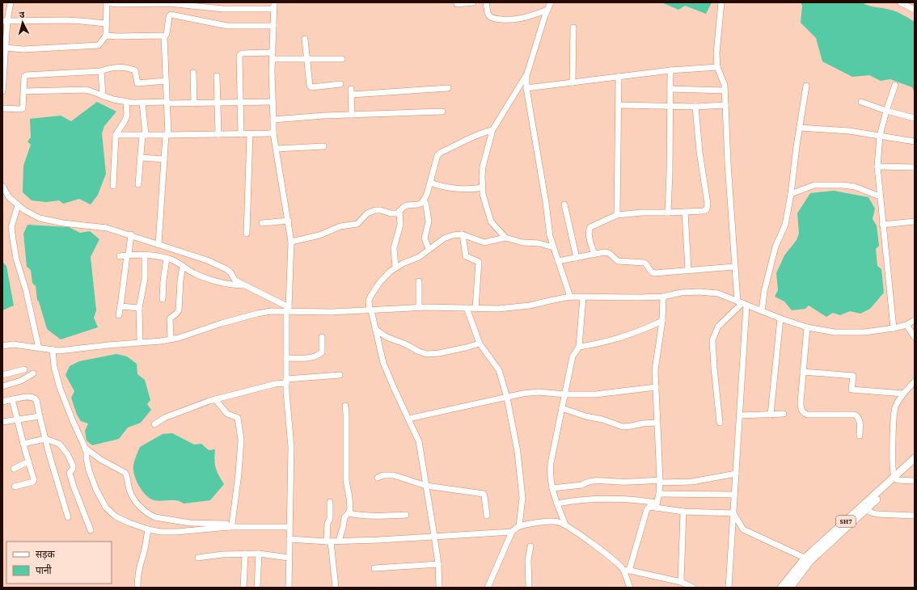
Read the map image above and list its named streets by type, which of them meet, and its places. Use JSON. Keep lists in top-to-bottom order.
{
  "streets": {
    "main road": ["SH7"]
  },
  "legend": ["सड़क", "पानी"],
  "north": "top"
}
